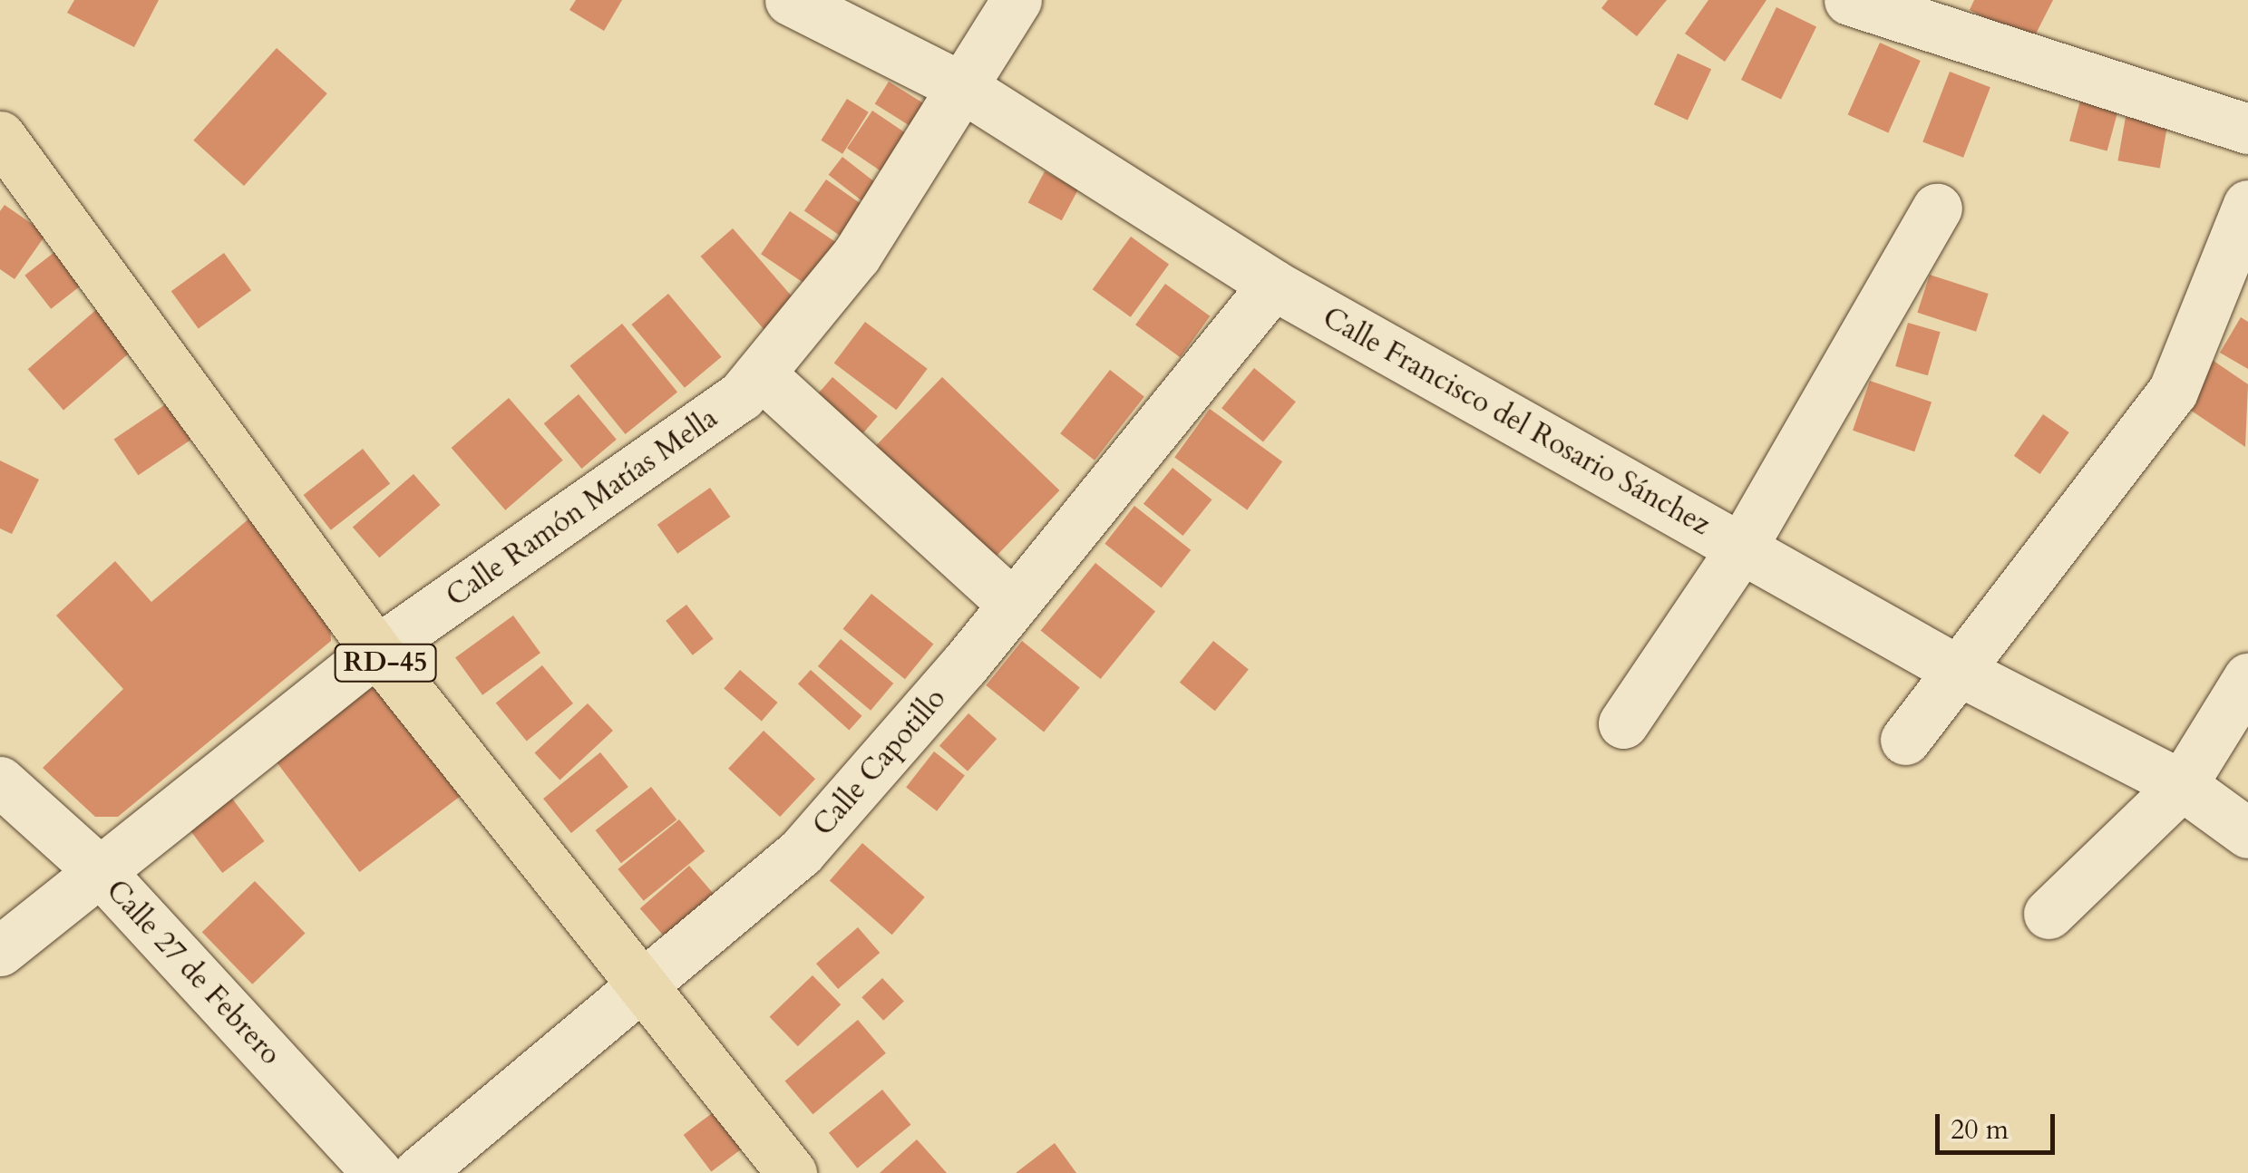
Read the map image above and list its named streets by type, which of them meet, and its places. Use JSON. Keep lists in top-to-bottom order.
{
  "streets": {
    "main road": ["RD-45"],
    "street": [
      "Calle Francisco del Rosario Sánchez",
      "Calle Ramón Matías Mella",
      "Calle Capotillo",
      "Calle 27 de Febrero"
    ]
  },
  "crossings": [
    ["Calle Francisco del Rosario Sánchez", "Calle Ramón Matías Mella"],
    ["Calle Francisco del Rosario Sánchez", "Calle Capotillo"],
    ["Calle Ramón Matías Mella", "RD-45"],
    ["Calle Ramón Matías Mella", "Calle 27 de Febrero"],
    ["RD-45", "Calle Capotillo"]
  ],
  "scale_bar": "20 m"
}
